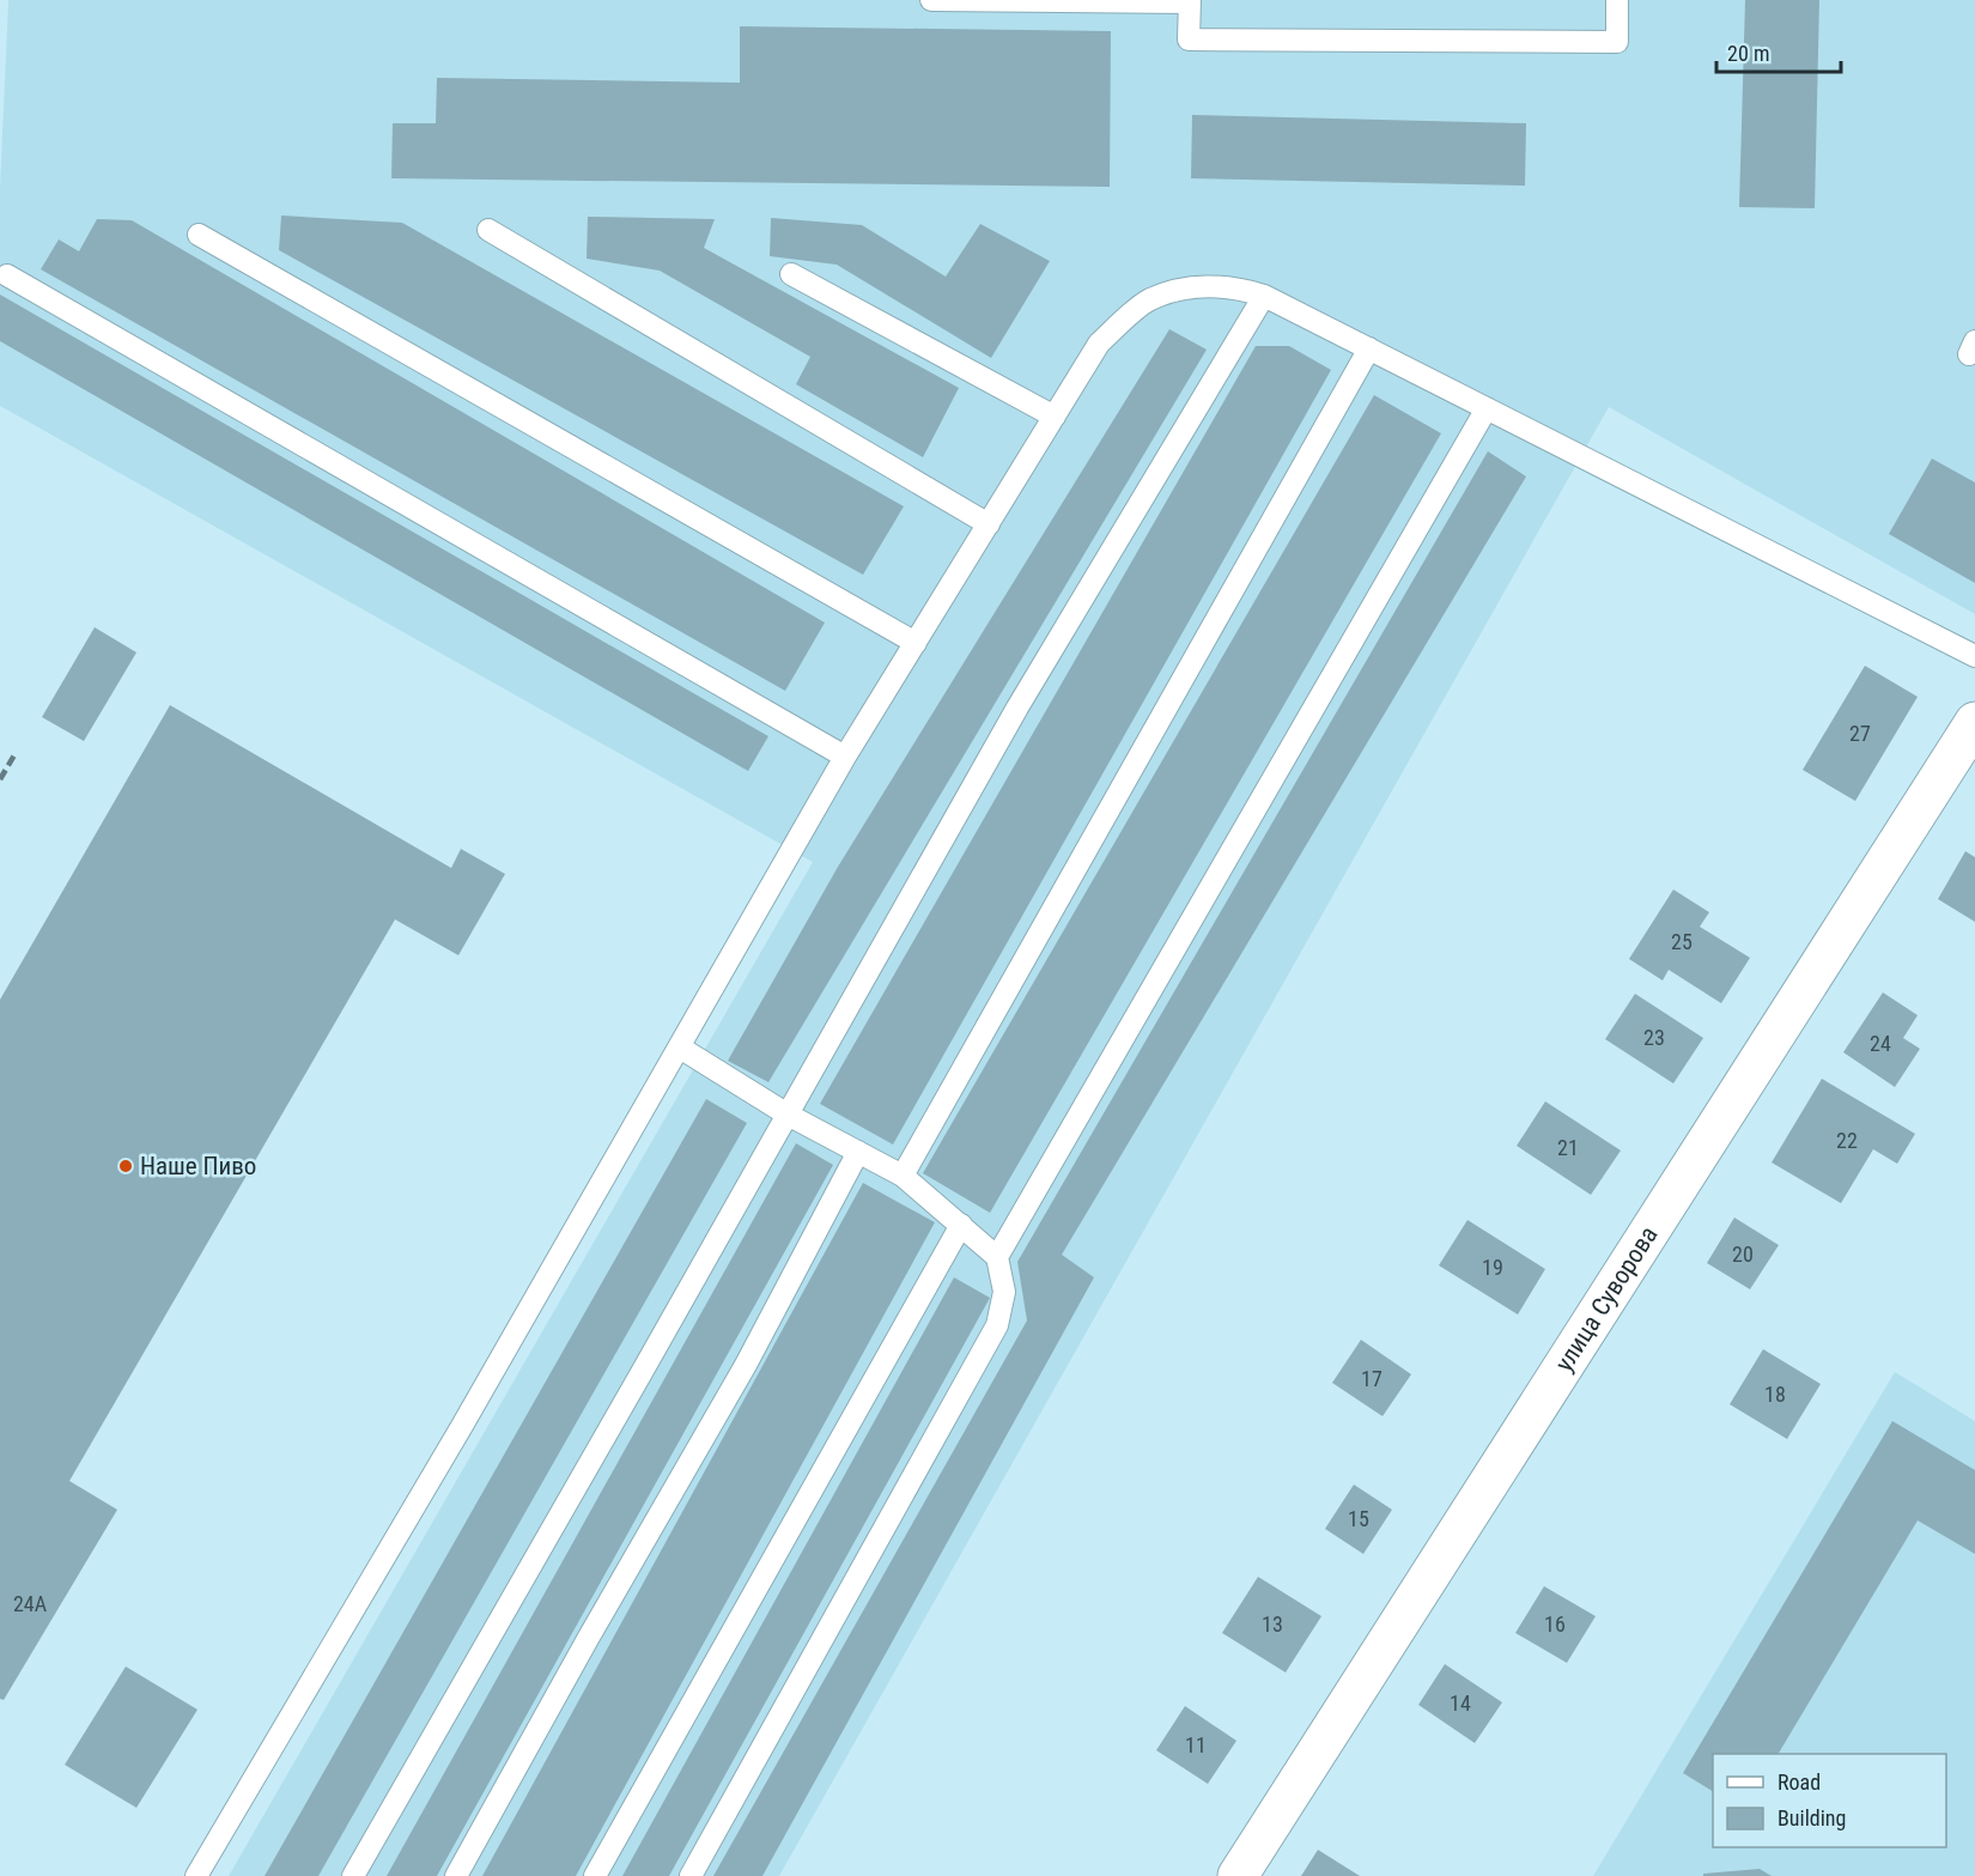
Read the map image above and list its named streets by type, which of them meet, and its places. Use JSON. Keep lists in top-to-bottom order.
{
  "streets": {
    "street": ["улица Суворова"]
  },
  "places": ["Наше Пиво"],
  "house_numbers": [
    "27",
    "25",
    "23",
    "24",
    "22",
    "21",
    "20",
    "19",
    "17",
    "18",
    "15",
    "24А",
    "13",
    "16",
    "14",
    "11"
  ],
  "legend": ["Road", "Building"],
  "scale_bar": "20 m"
}
